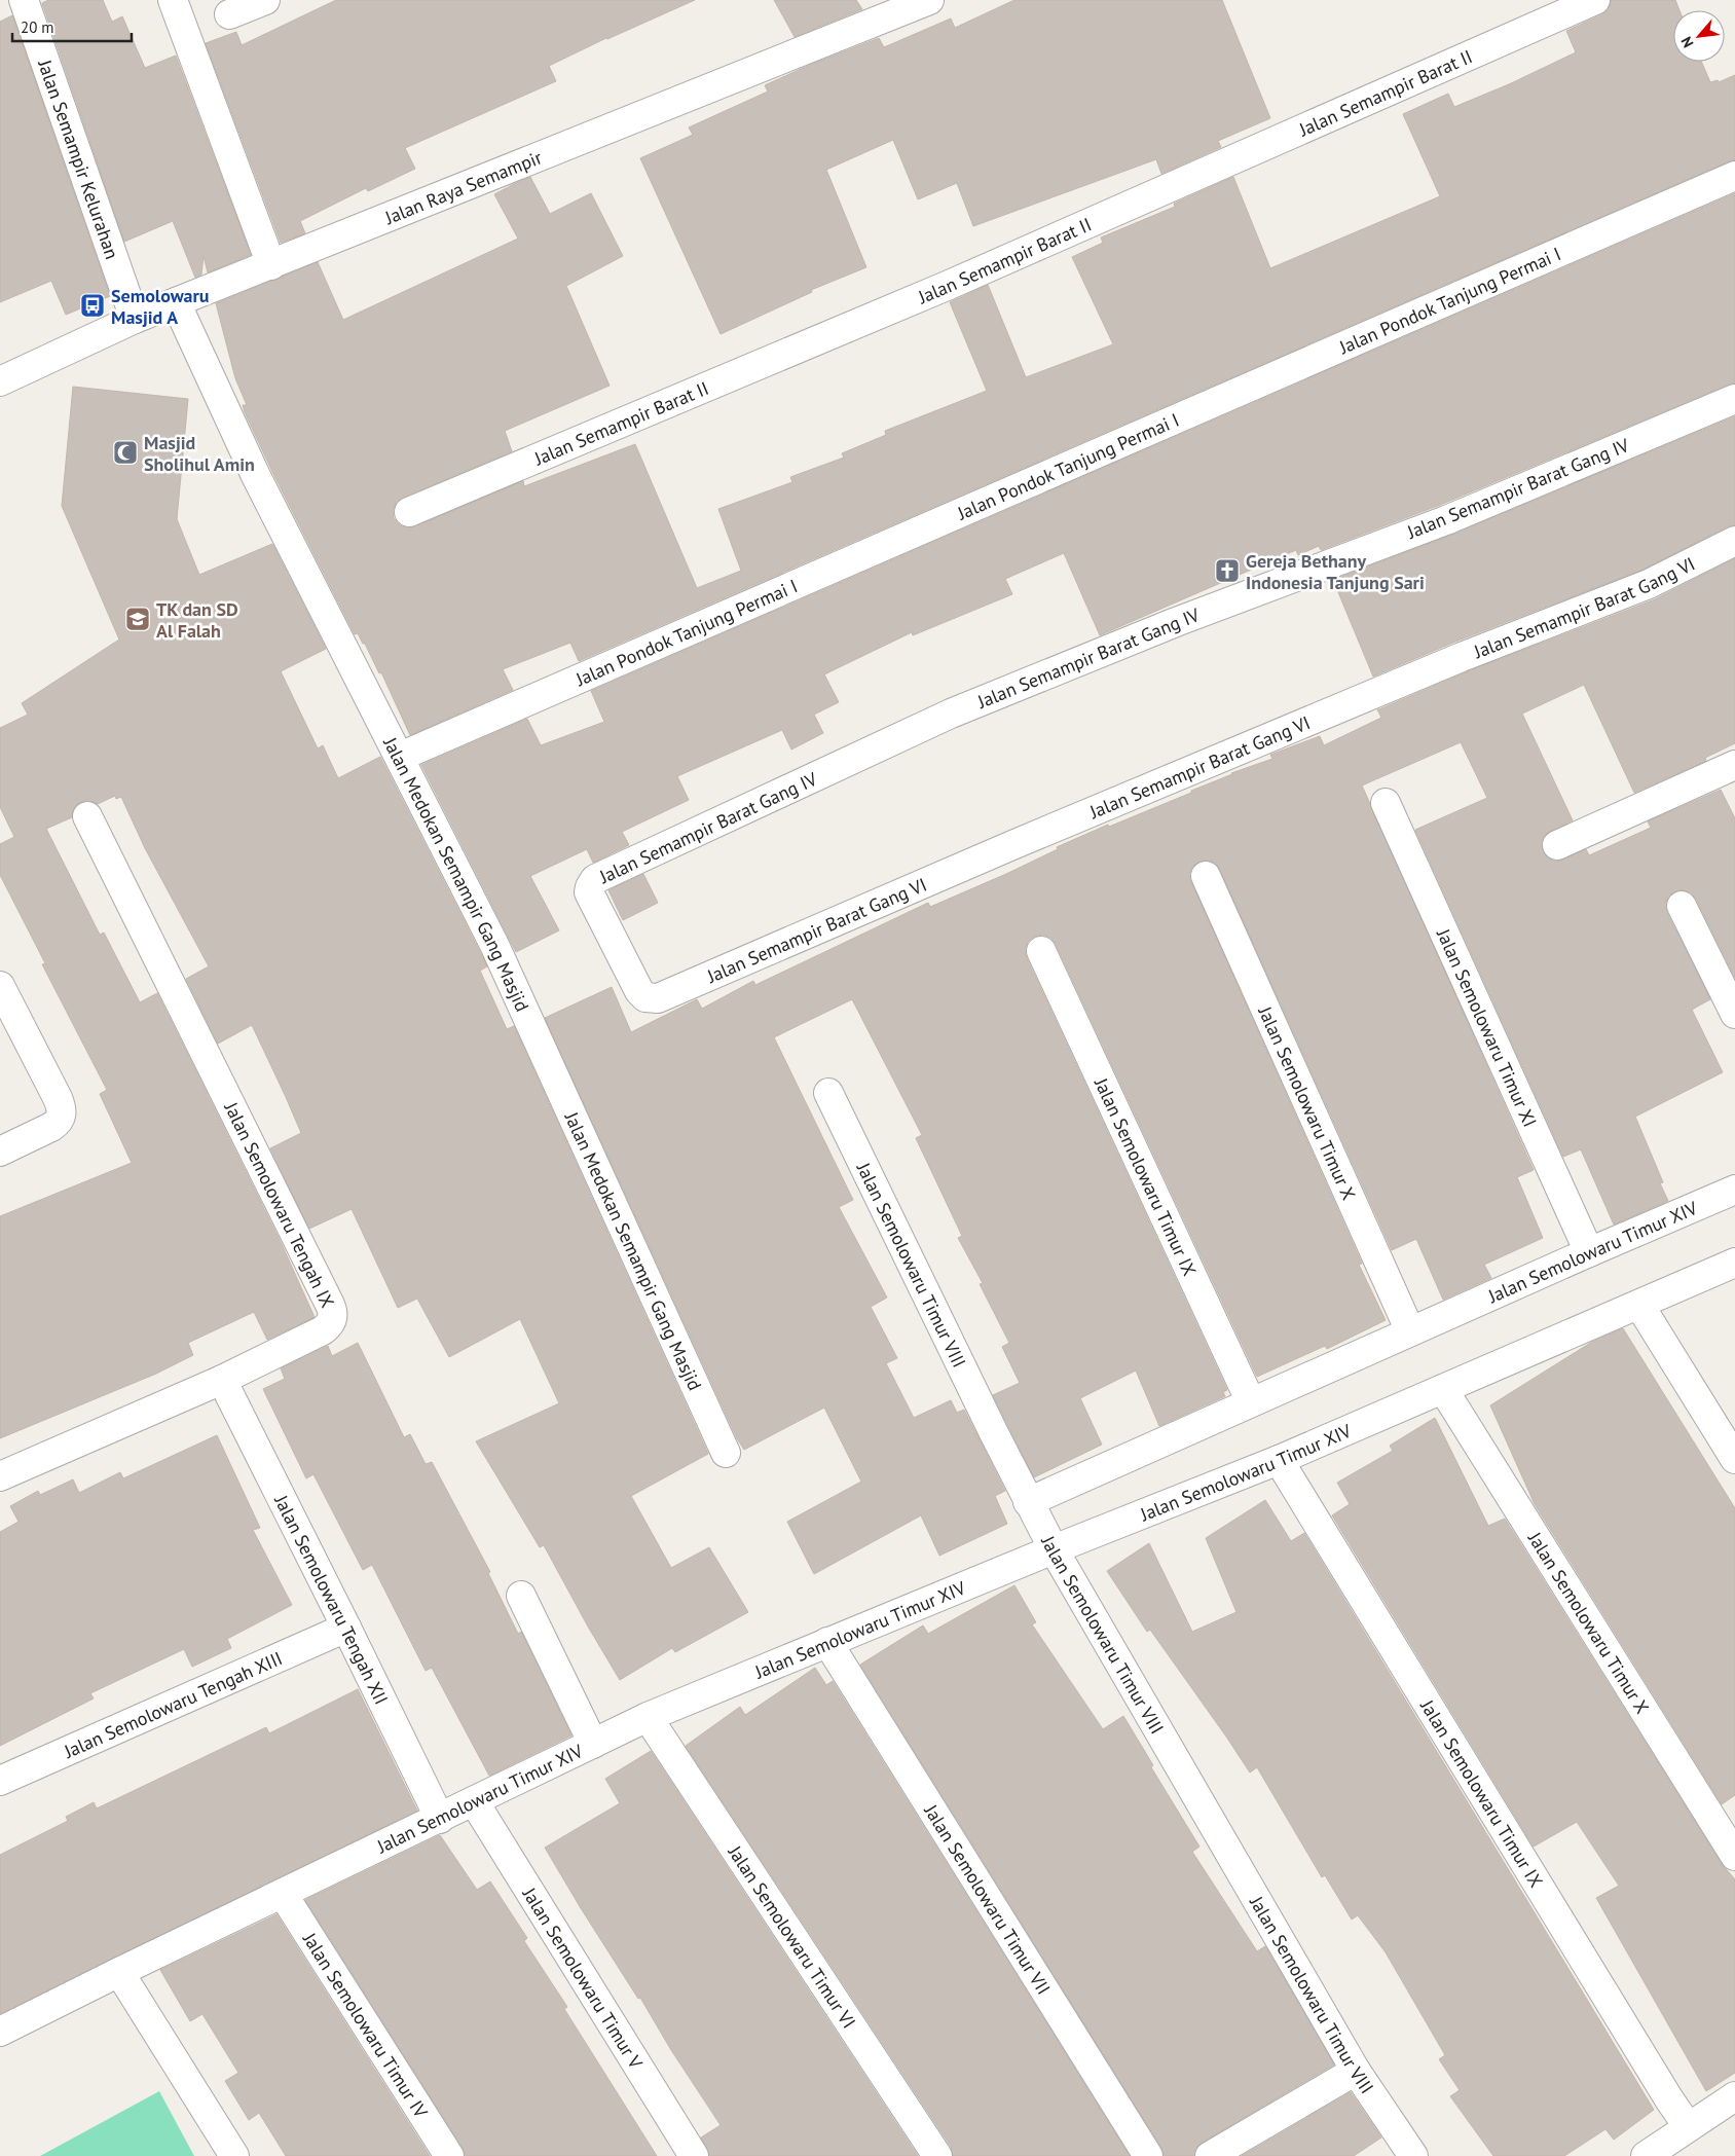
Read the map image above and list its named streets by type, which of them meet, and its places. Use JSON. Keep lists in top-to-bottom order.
{
  "streets": {
    "street": [
      "Jalan Semampir Barat II",
      "Jalan Semampir Kelurahan",
      "Jalan Raya Semampir",
      "Jalan Pondok Tanjung Permai I",
      "Jalan Semampir Barat Gang IV",
      "Jalan Semampir Barat Gang VI",
      "Jalan Medokan Semampir Gang Masjid",
      "Jalan Semolowaru Timur XI",
      "Jalan Semolowaru Timur X",
      "Jalan Semolowaru Timur IX",
      "Jalan Semolowaru Tengah IX",
      "Jalan Semolowaru Timur XIV",
      "Jalan Semolowaru Timur VIII",
      "Jalan Semolowaru Tengah XII",
      "Jalan Semolowaru Tengah XIII",
      "Jalan Semolowaru Timur VII",
      "Jalan Semolowaru Timur VI",
      "Jalan Semolowaru Timur V",
      "Jalan Semolowaru Timur IV"
    ]
  },
  "crossings": [
    ["Jalan Semampir Kelurahan", "Jalan Raya Semampir"],
    ["Jalan Raya Semampir", "Jalan Medokan Semampir Gang Masjid"],
    ["Jalan Pondok Tanjung Permai I", "Jalan Medokan Semampir Gang Masjid"],
    ["Jalan Semampir Barat Gang IV", "Jalan Semampir Barat Gang VI"],
    ["Jalan Semolowaru Timur XI", "Jalan Semolowaru Timur XIV"],
    ["Jalan Semolowaru Timur X", "Jalan Semolowaru Timur XIV"],
    ["Jalan Semolowaru Timur IX", "Jalan Semolowaru Timur XIV"],
    ["Jalan Semolowaru Tengah IX", "Jalan Semolowaru Tengah XII"],
    ["Jalan Semolowaru Timur XIV", "Jalan Semolowaru Timur VIII"],
    ["Jalan Semolowaru Timur XIV", "Jalan Semolowaru Tengah XII"],
    ["Jalan Semolowaru Timur XIV", "Jalan Semolowaru Timur VII"],
    ["Jalan Semolowaru Timur XIV", "Jalan Semolowaru Timur VI"],
    ["Jalan Semolowaru Timur XIV", "Jalan Semolowaru Timur V"],
    ["Jalan Semolowaru Timur XIV", "Jalan Semolowaru Timur IV"],
    ["Jalan Semolowaru Tengah XII", "Jalan Semolowaru Tengah XIII"]
  ],
  "places": {
    "bus stop": ["Semolowaru Masjid A"],
    "mosque": ["Masjid Sholihul Amin"],
    "church": ["Gereja Bethany Indonesia Tanjung Sari"],
    "school or university": ["TK dan SD Al Falah"]
  },
  "scale_bar": "20 m",
  "north": "bottom left"
}
